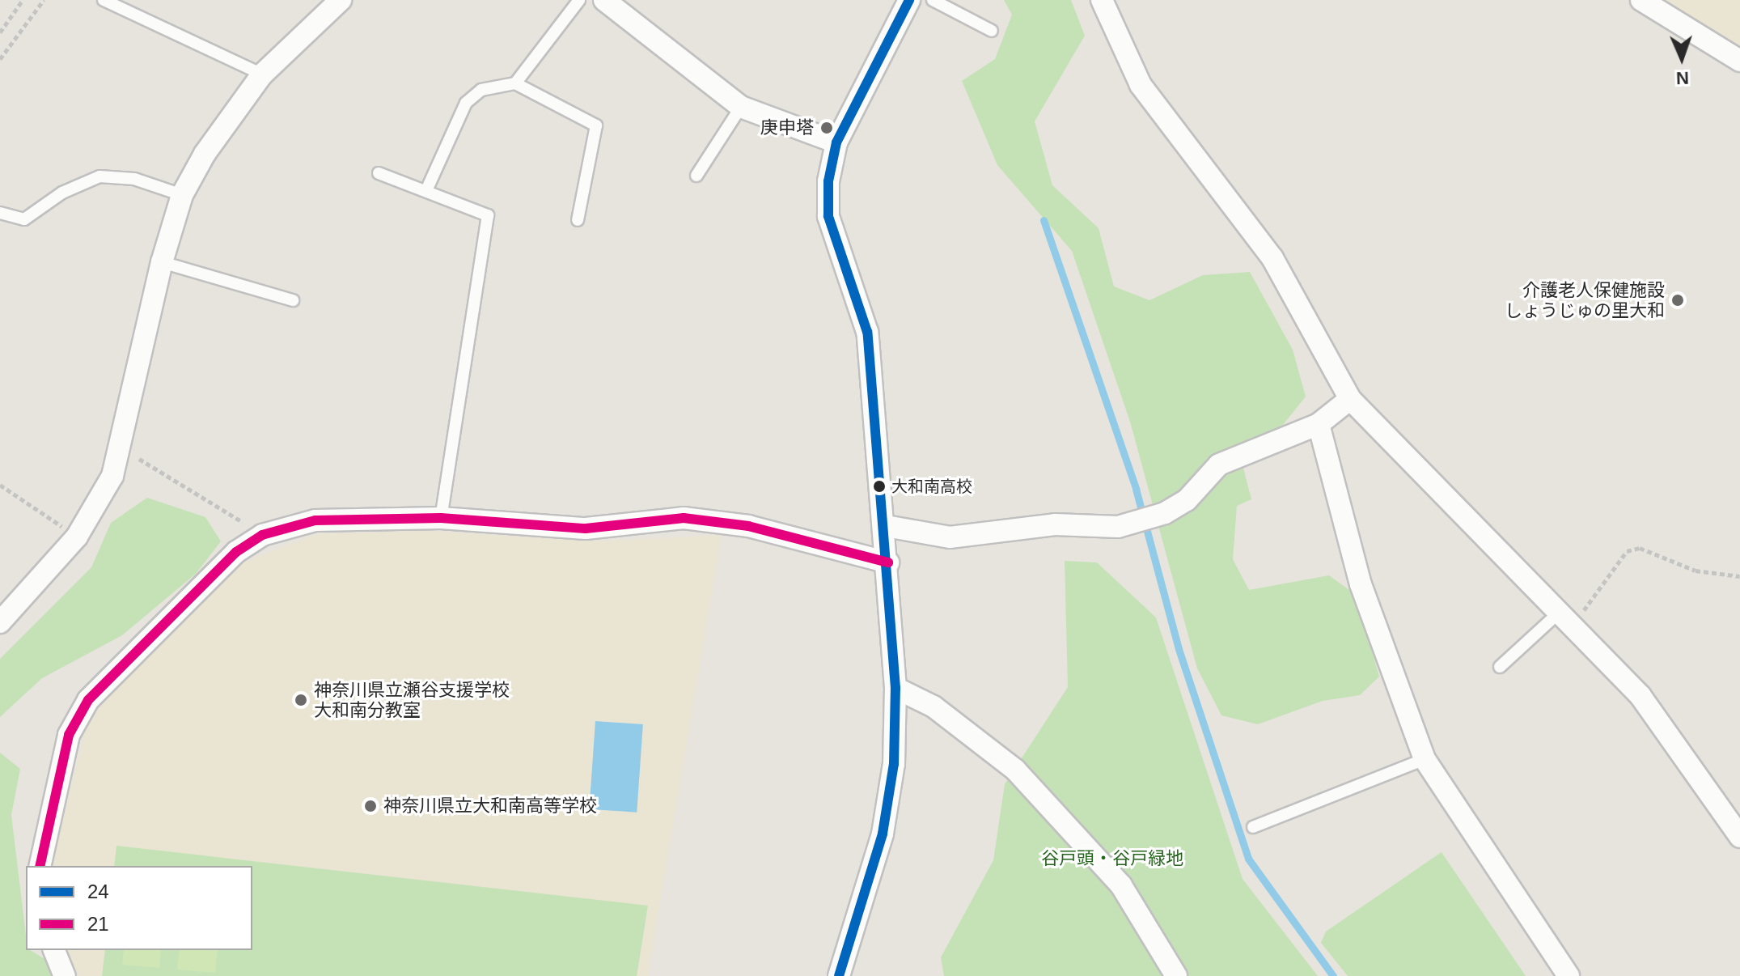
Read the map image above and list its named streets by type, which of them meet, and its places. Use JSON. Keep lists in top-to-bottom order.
{
  "parks": ["谷戸頭・谷戸緑地"],
  "places": [
    "庚申塔",
    "介護老人保健施設 しょうじゅの里大和",
    "大和南高校",
    "神奈川県立瀬谷支援学校 大和南分教室",
    "神奈川県立大和南高等学校"
  ],
  "lines": ["transit line 24", "transit line 21"],
  "legend": ["24", "21"],
  "north": "bottom"
}
